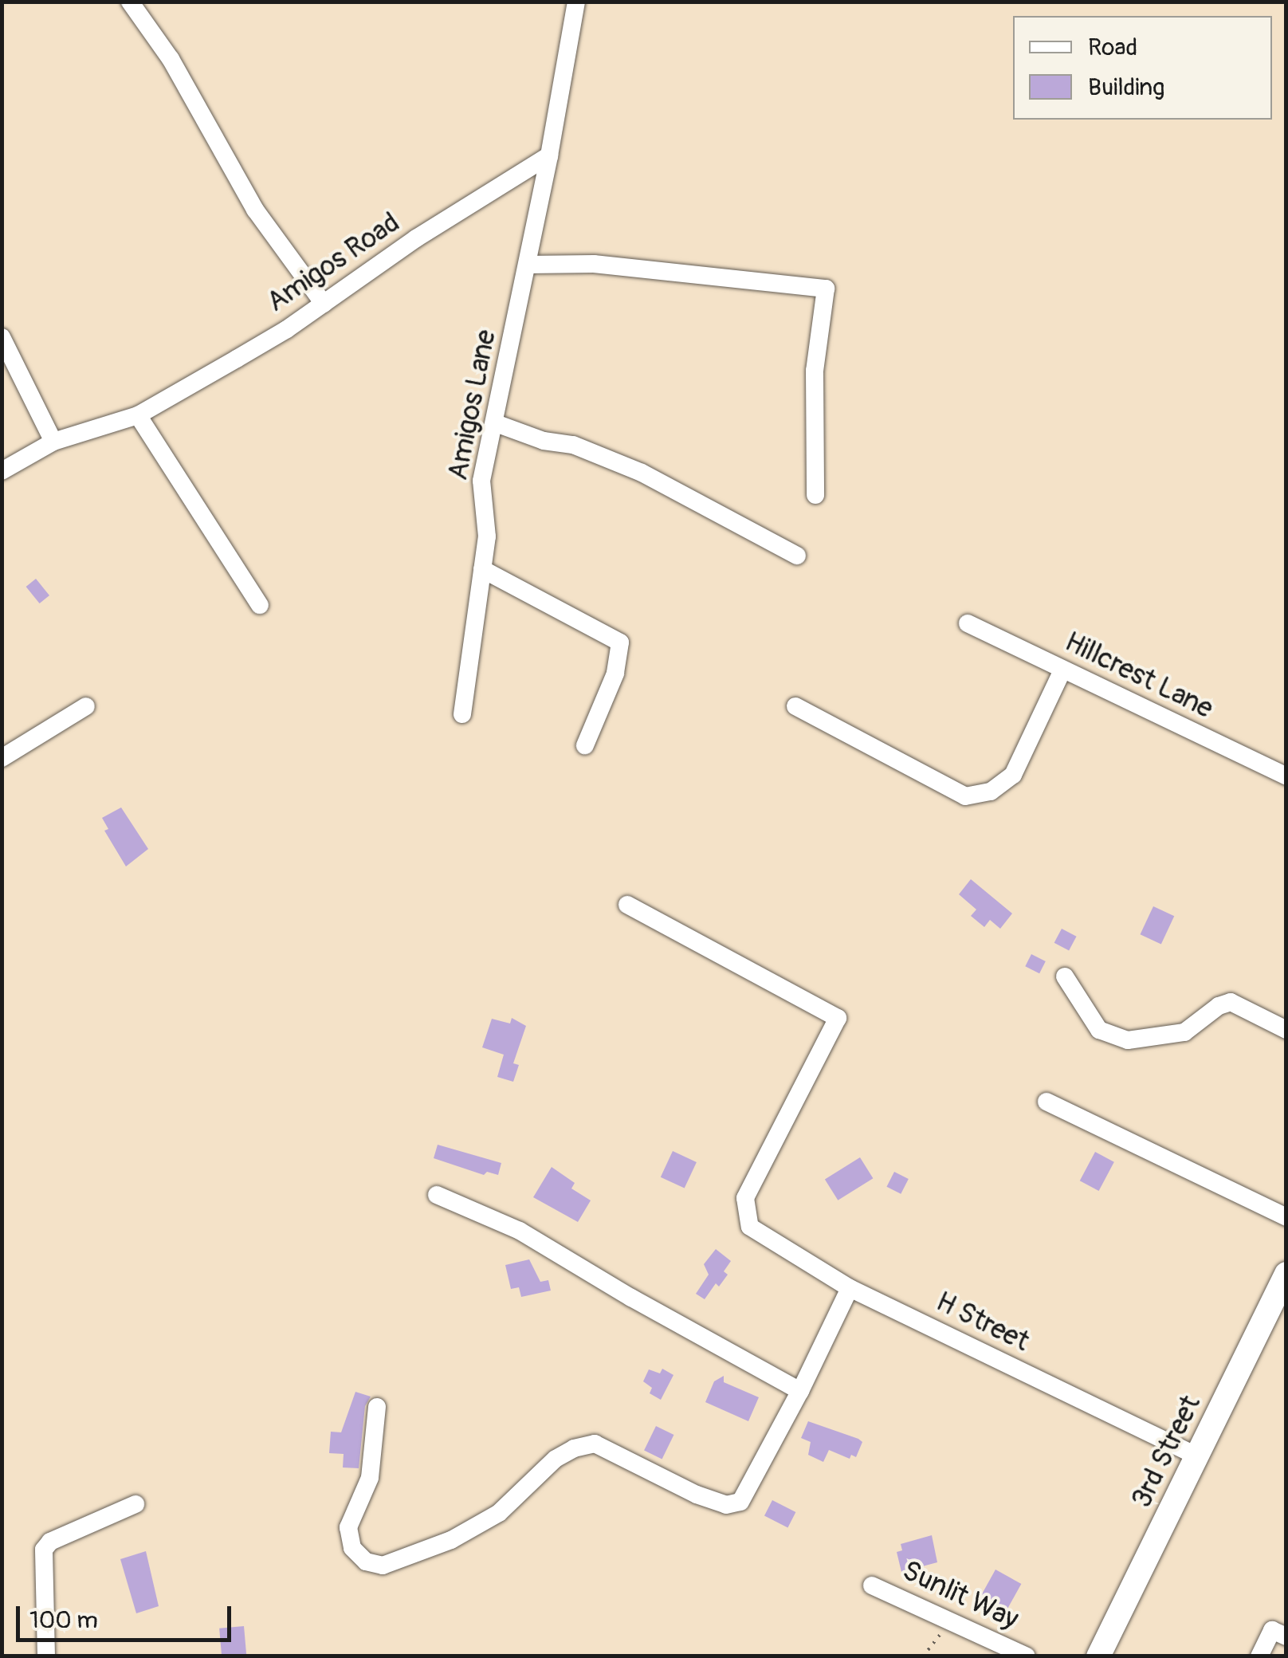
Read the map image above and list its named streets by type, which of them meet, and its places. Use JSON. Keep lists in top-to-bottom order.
{
  "streets": {
    "main road": ["3rd Street"],
    "street": [
      "Amigos Road",
      "Amigos Lane",
      "Hillcrest Lane",
      "H Street",
      "Sunlit Way"
    ]
  },
  "crossings": [
    ["Amigos Road", "Amigos Lane"],
    ["H Street", "3rd Street"]
  ],
  "legend": ["Road", "Building"],
  "scale_bar": "100 m"
}
